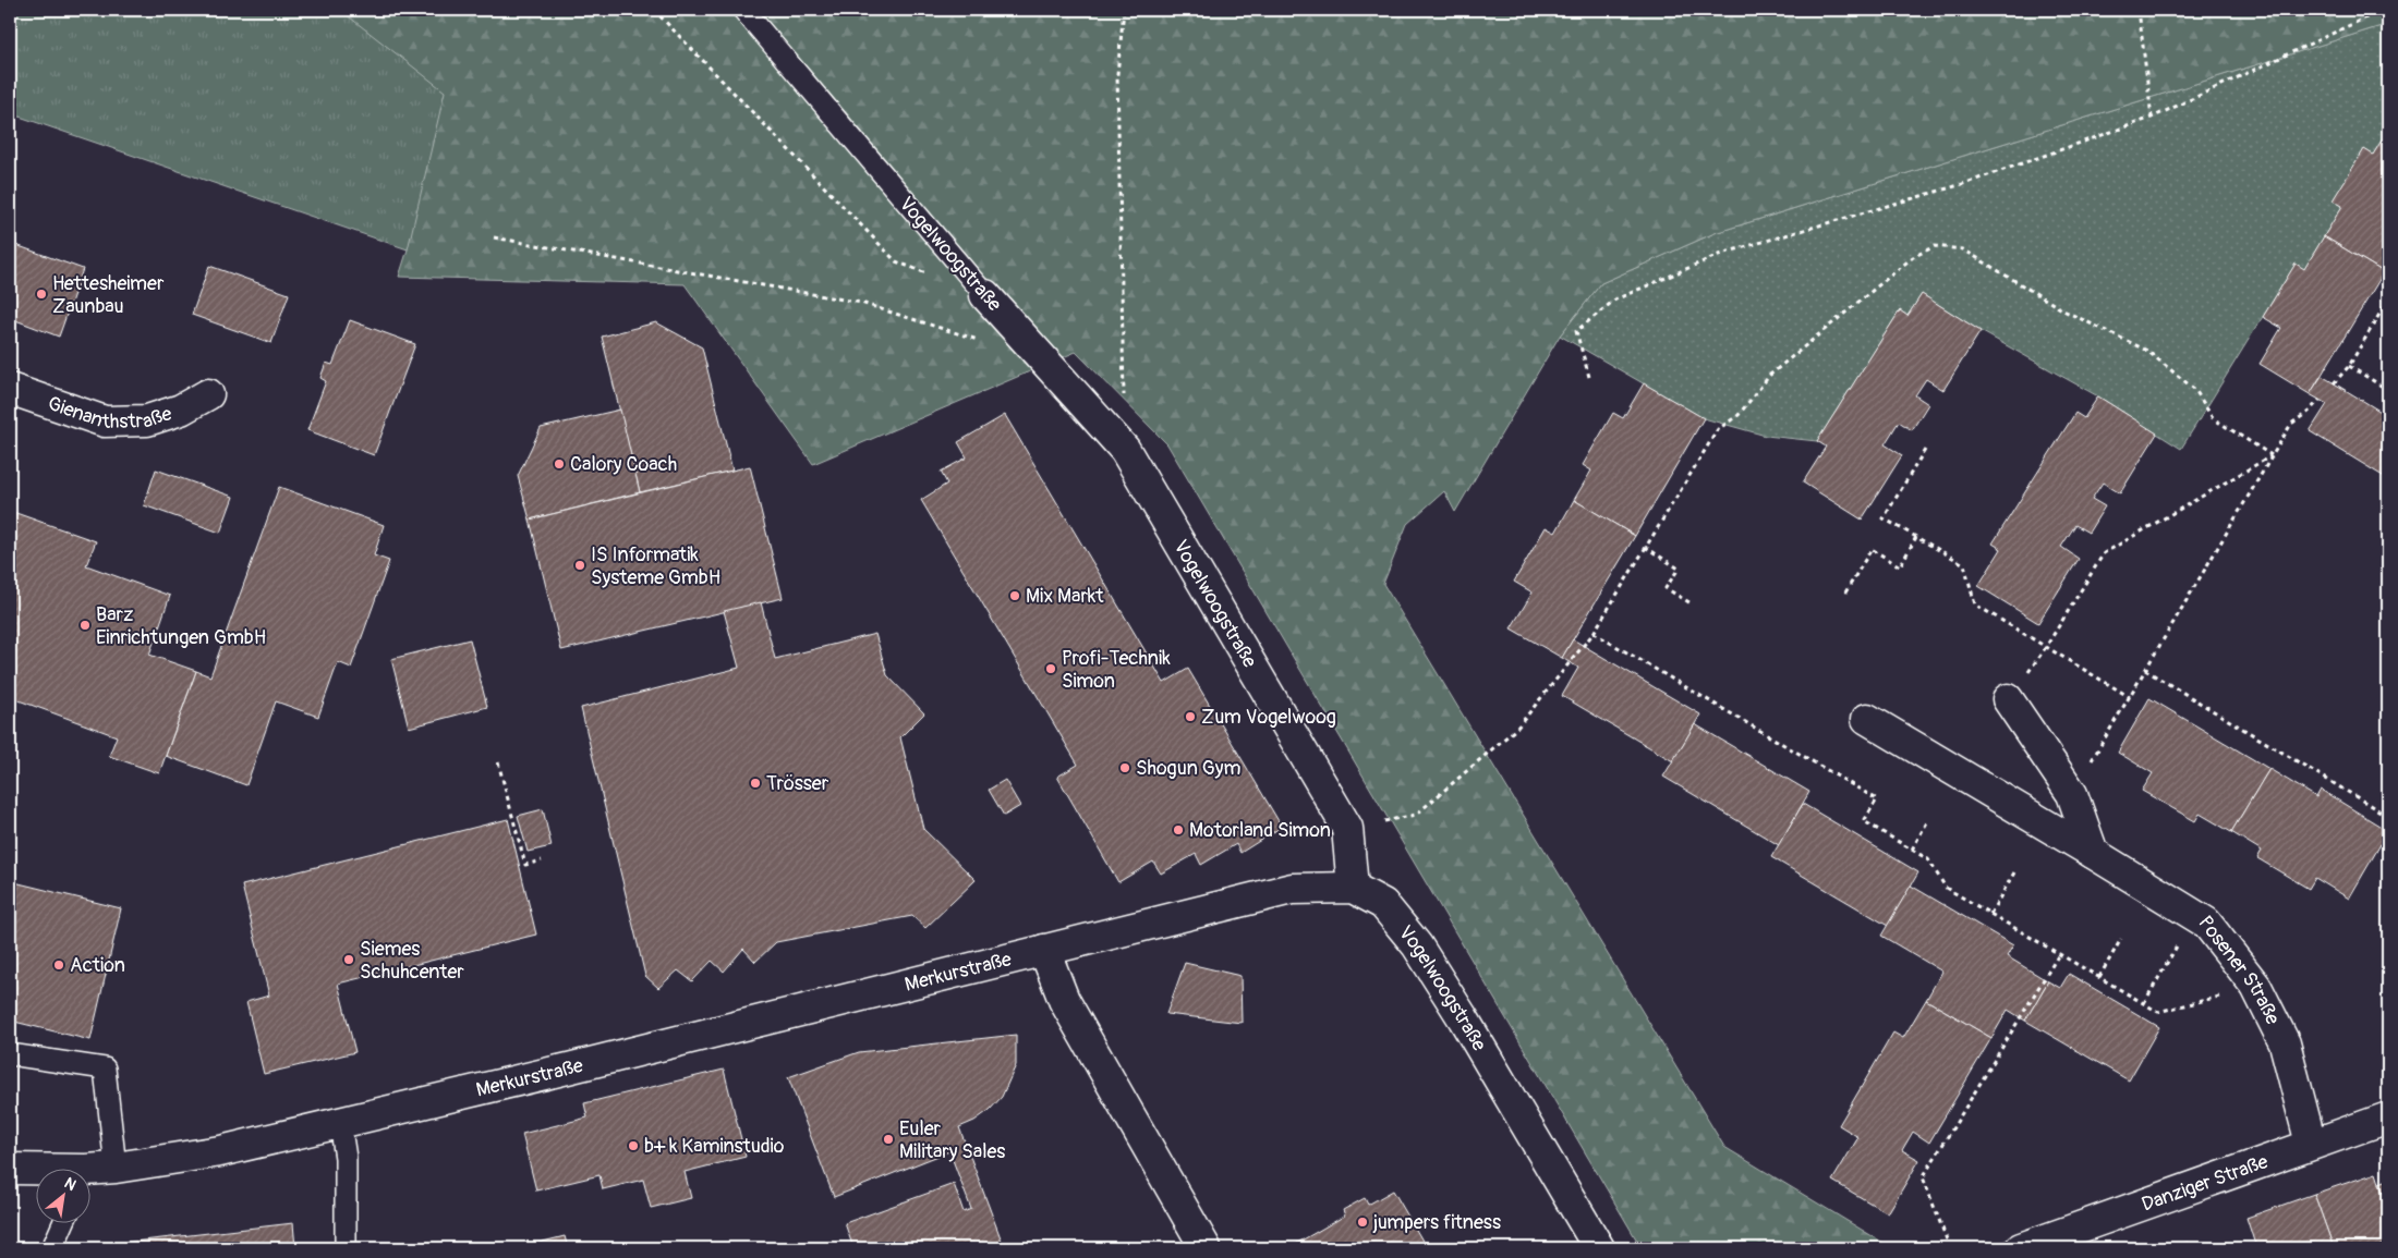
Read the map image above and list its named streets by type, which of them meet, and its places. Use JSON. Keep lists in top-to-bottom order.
{
  "streets": {
    "street": [
      "Vogelwoogstraße",
      "Gienanthstraße",
      "Merkurstraße",
      "Posener Straße",
      "Danziger Straße"
    ]
  },
  "crossings": [
    ["Vogelwoogstraße", "Merkurstraße"],
    ["Posener Straße", "Danziger Straße"]
  ],
  "places": [
    "Hettesheimer Zaunbau",
    "Calory Coach",
    "IS Informatik Systeme GmbH",
    "Mix Markt",
    "Barz Einrichtungen GmbH",
    "Profi-Technik Simon",
    "Zum Vogelwoog",
    "Shogun Gym",
    "Trösser",
    "Motorland Simon",
    "Siemes Schuhcenter",
    "Action",
    "Euler Military Sales",
    "b+ k Kaminstudio",
    "jumpers fitness"
  ],
  "north": "top right"
}
